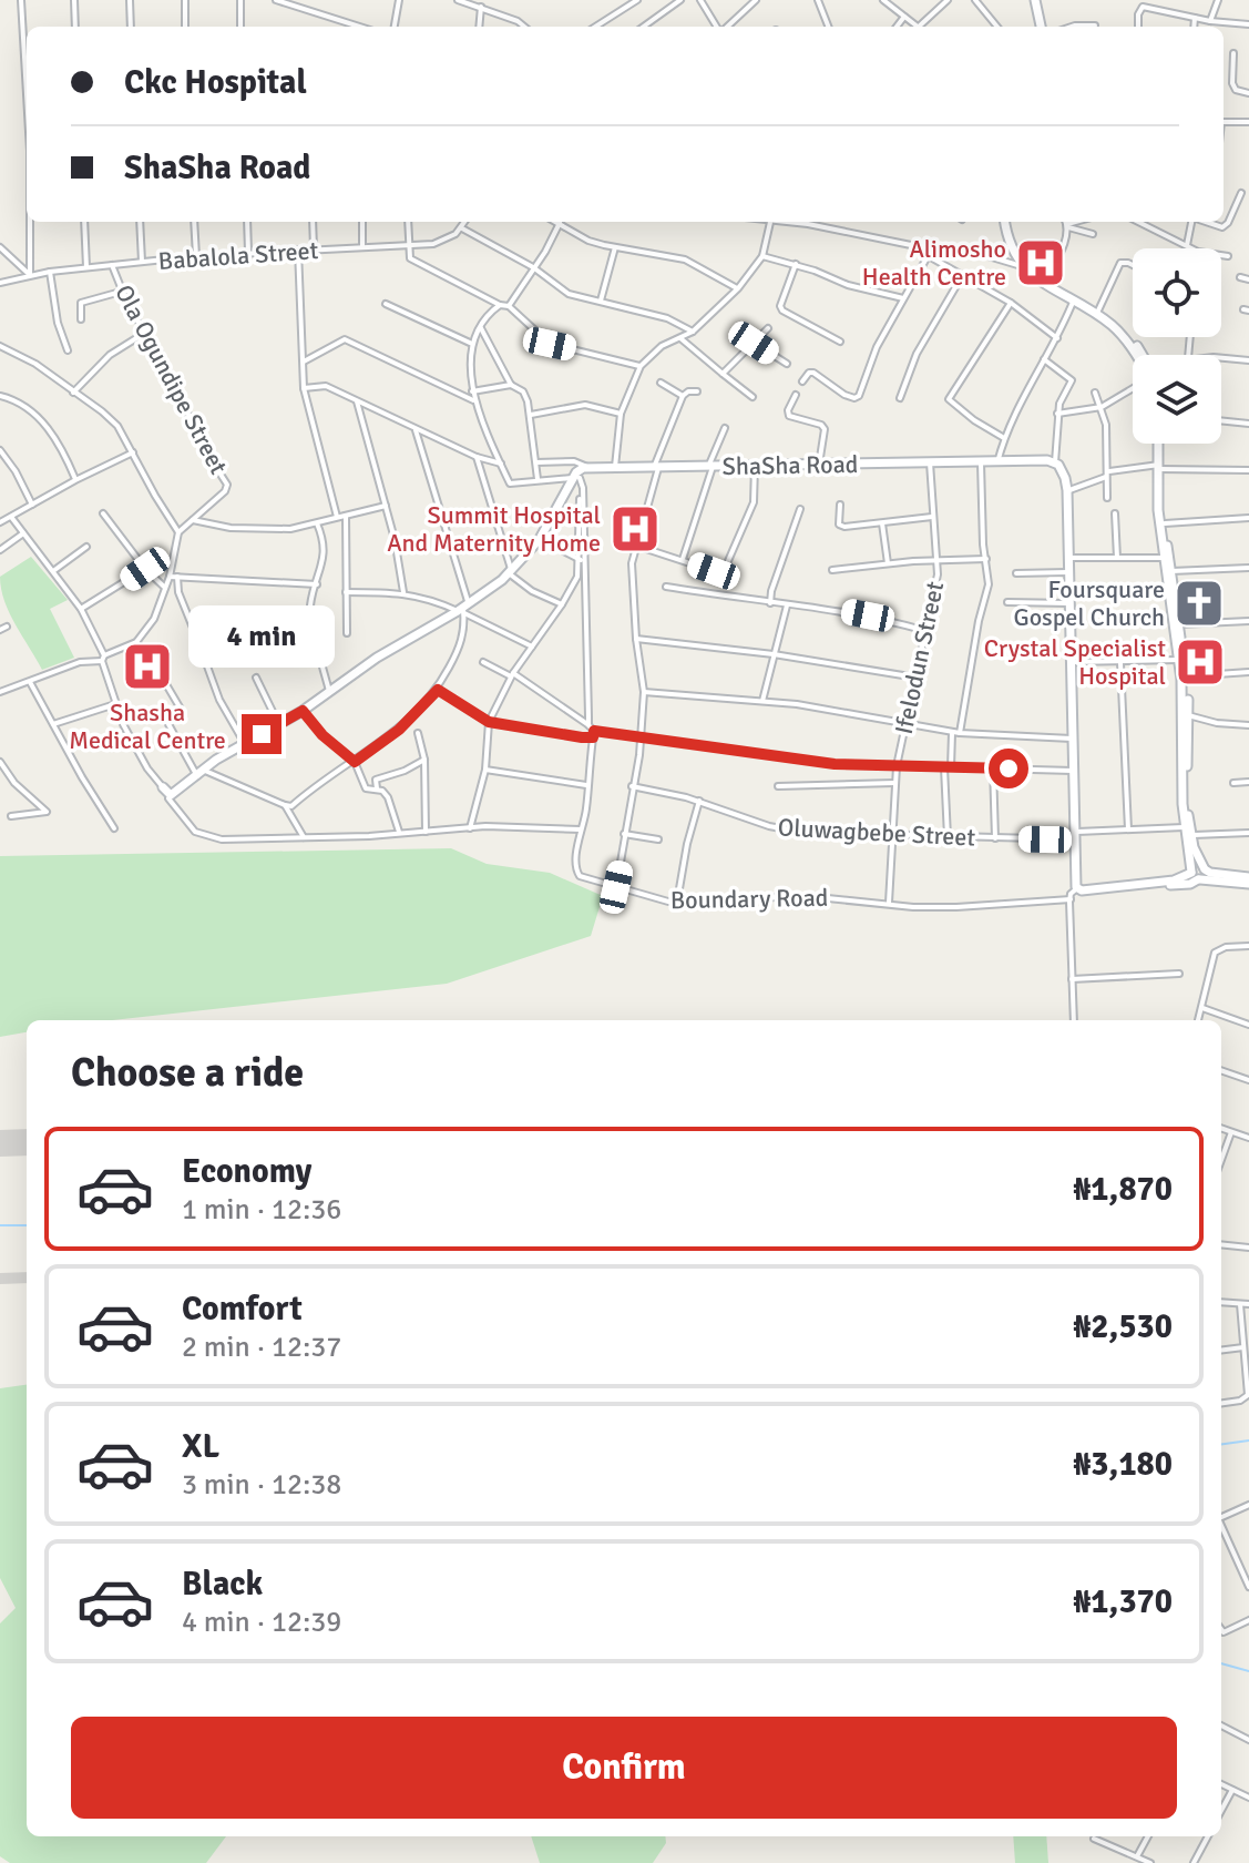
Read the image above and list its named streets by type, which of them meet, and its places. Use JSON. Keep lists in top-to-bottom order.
{
  "streets": {
    "street": [
      "Babalola Street",
      "Ola Ogundipe Street",
      "ShaSha Road",
      "Ifelodun Street",
      "Oluwagbebe Street",
      "Boundary Road"
    ]
  },
  "crossings": [
    ["Babalola Street", "Ola Ogundipe Street"],
    ["ShaSha Road", "Ifelodun Street"],
    ["Ifelodun Street", "Oluwagbebe Street"],
    ["Ifelodun Street", "Boundary Road"]
  ],
  "places": {
    "hospital": [
      "Alimosho Health Centre",
      "Summit Hospital And Maternity Home",
      "Crystal Specialist Hospital",
      "Shasha Medical Centre"
    ],
    "church": ["Foursquare Gospel Church"]
  },
  "page": {
    "banner": ["Ckc Hospital", "ShaSha Road"],
    "bubble": "4 min",
    "heading": "Choose a ride",
    "list": [
      {
        "name": "Economy",
        "note": "1 min · 12:36",
        "value": "₦1,870"
      },
      {
        "name": "Comfort",
        "note": "2 min · 12:37",
        "value": "₦2,530"
      },
      {
        "name": "XL",
        "note": "3 min · 12:38",
        "value": "₦3,180"
      },
      {
        "name": "Black",
        "note": "4 min · 12:39",
        "value": "₦1,370"
      }
    ],
    "buttons": "Confirm"
  }
}
